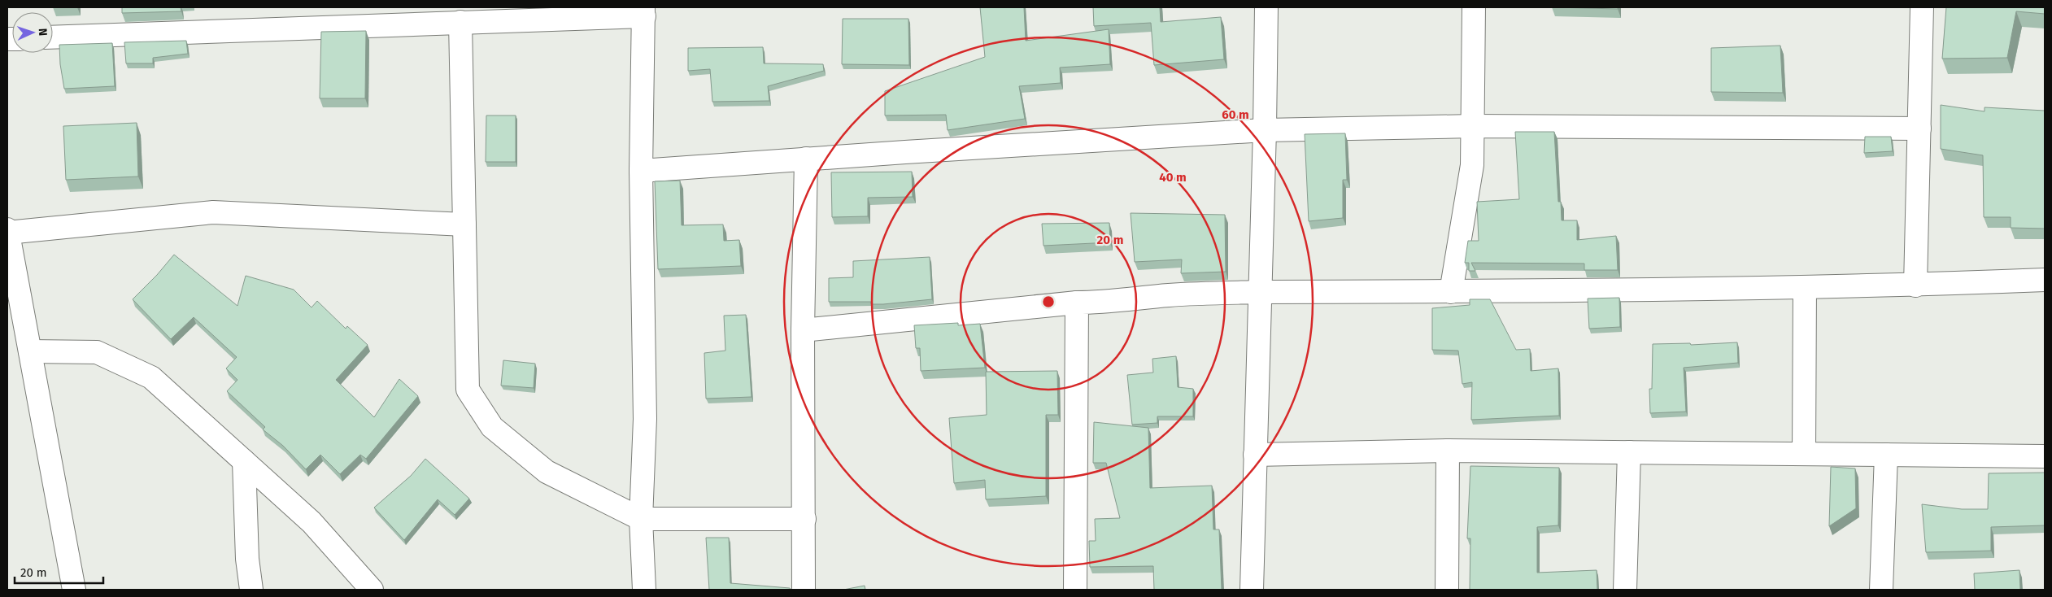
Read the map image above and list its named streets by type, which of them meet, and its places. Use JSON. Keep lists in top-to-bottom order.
{
  "scale_bar": "20 m",
  "north": "right",
  "rings": ["60 m", "40 m", "20 m"]
}
